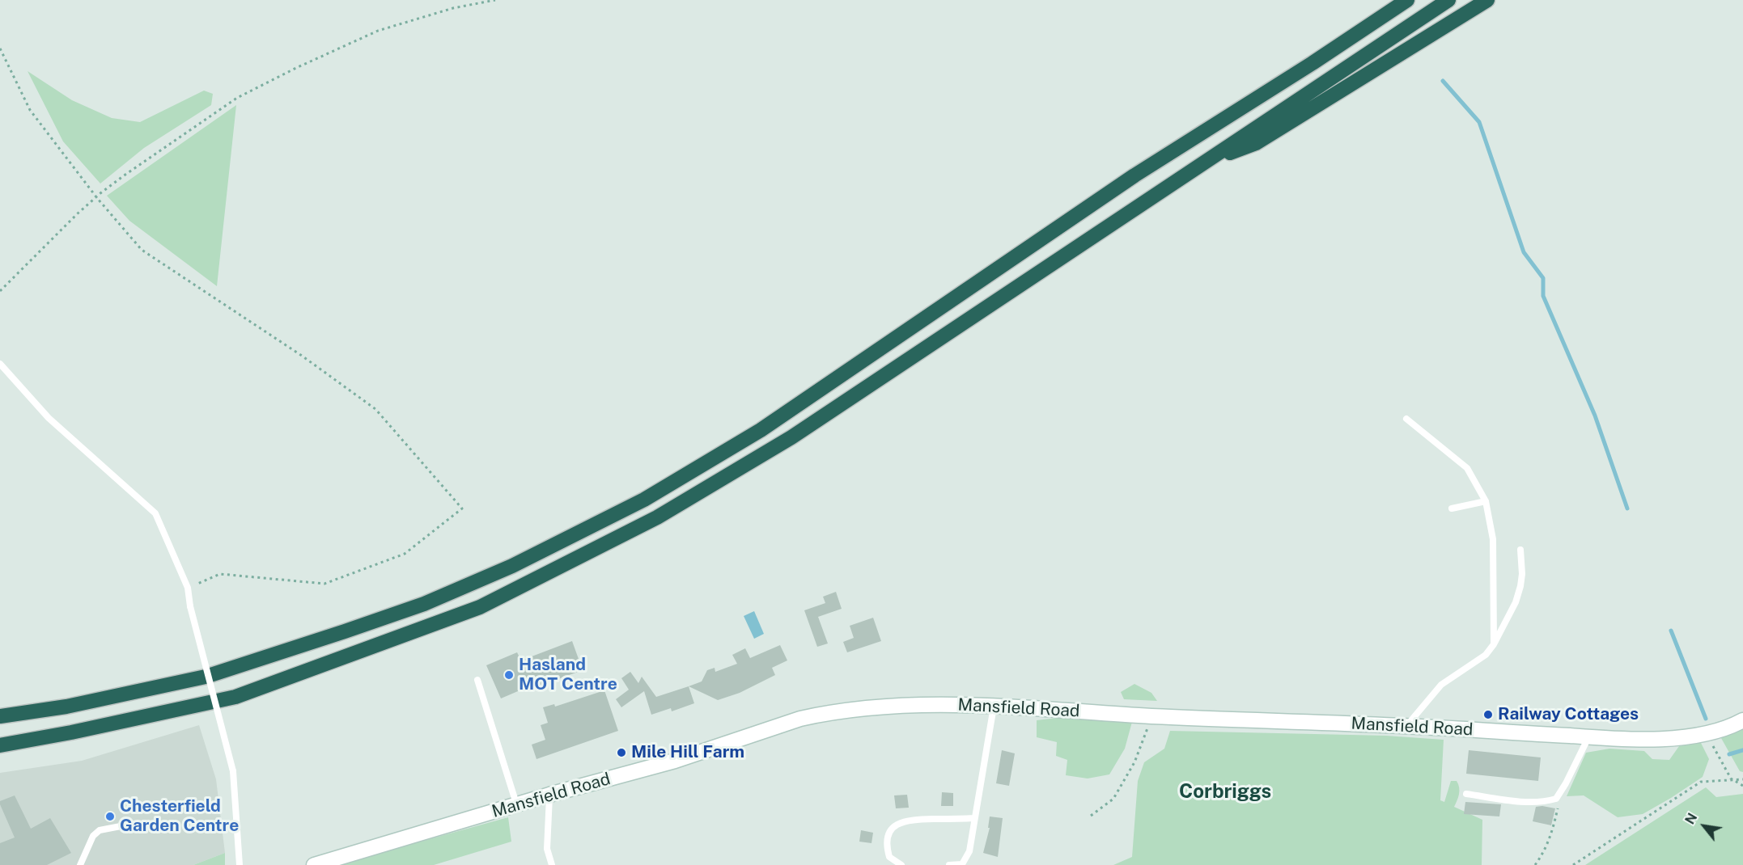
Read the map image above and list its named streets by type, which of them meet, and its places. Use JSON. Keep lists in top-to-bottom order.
{
  "streets": {
    "main road": ["Mansfield Road"]
  },
  "districts": ["Corbriggs"],
  "places": [
    "Hasland MOT Centre",
    "Railway Cottages",
    "Mile Hill Farm",
    "Chesterfield Garden Centre"
  ],
  "north": "top left"
}
